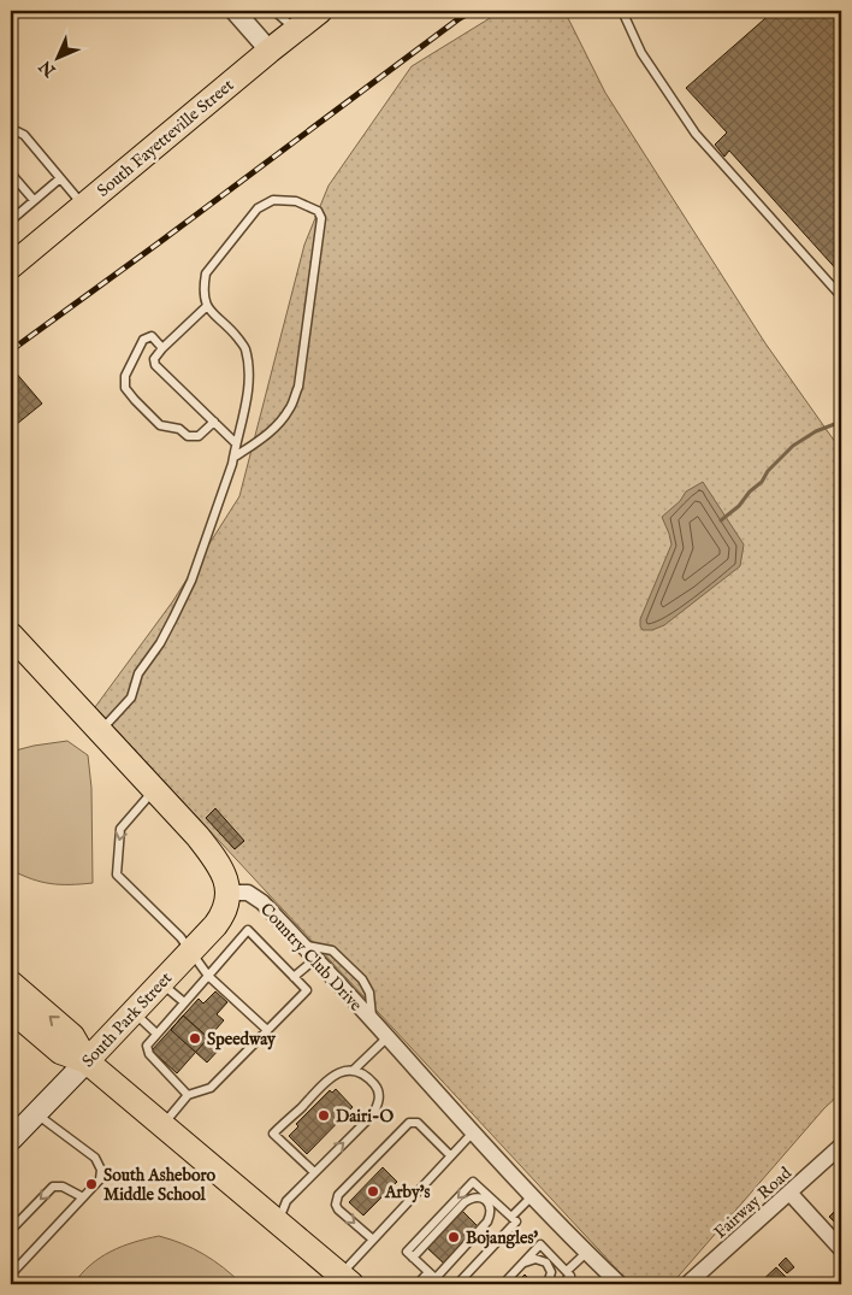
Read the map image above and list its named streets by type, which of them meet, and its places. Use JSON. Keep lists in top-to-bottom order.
{
  "streets": {
    "main road": ["South Fayetteville Street", "South Park Street"],
    "street": ["Country Club Drive", "Fairway Road"]
  },
  "crossings": [
    ["Country Club Drive", "South Park Street"]
  ],
  "places": [
    "Speedway",
    "Dairi-O",
    "South Asheboro Middle School",
    "Arby's",
    "Bojangles'"
  ],
  "north": "bottom left"
}
